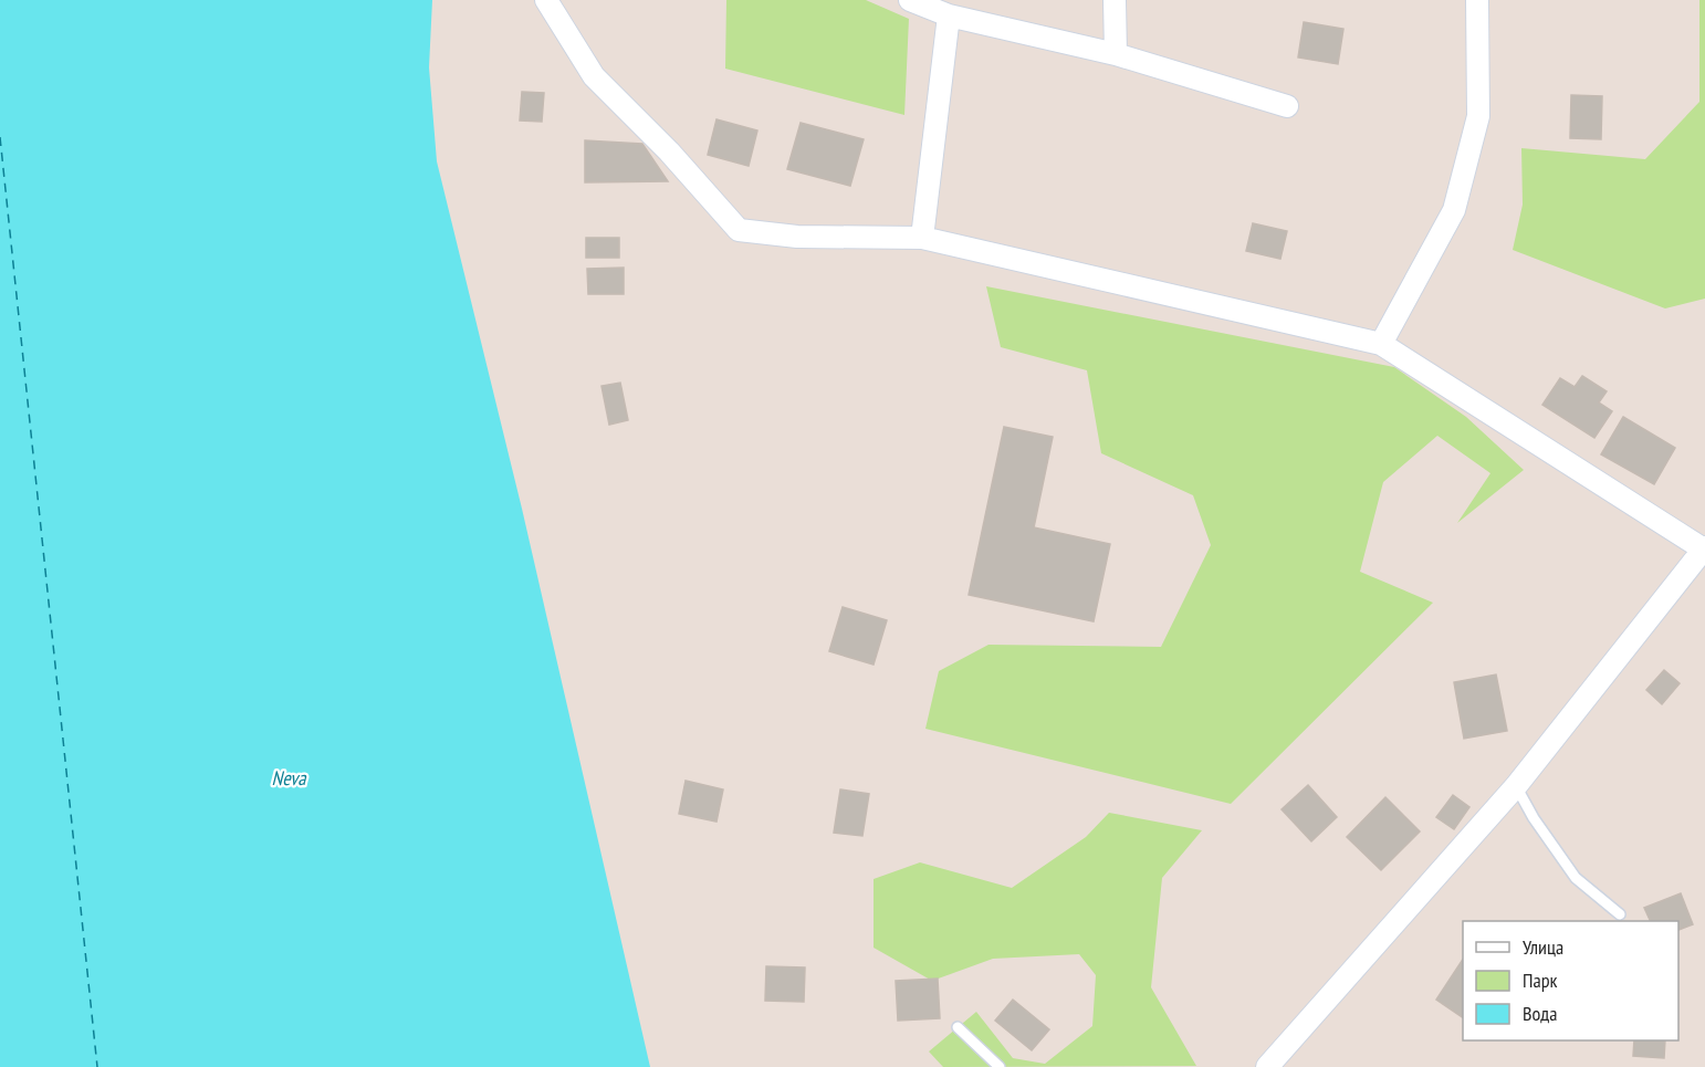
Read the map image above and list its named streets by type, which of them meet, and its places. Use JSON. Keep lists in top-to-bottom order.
{
  "water": ["Neva"],
  "legend": ["Улица", "Парк", "Вода"]
}
